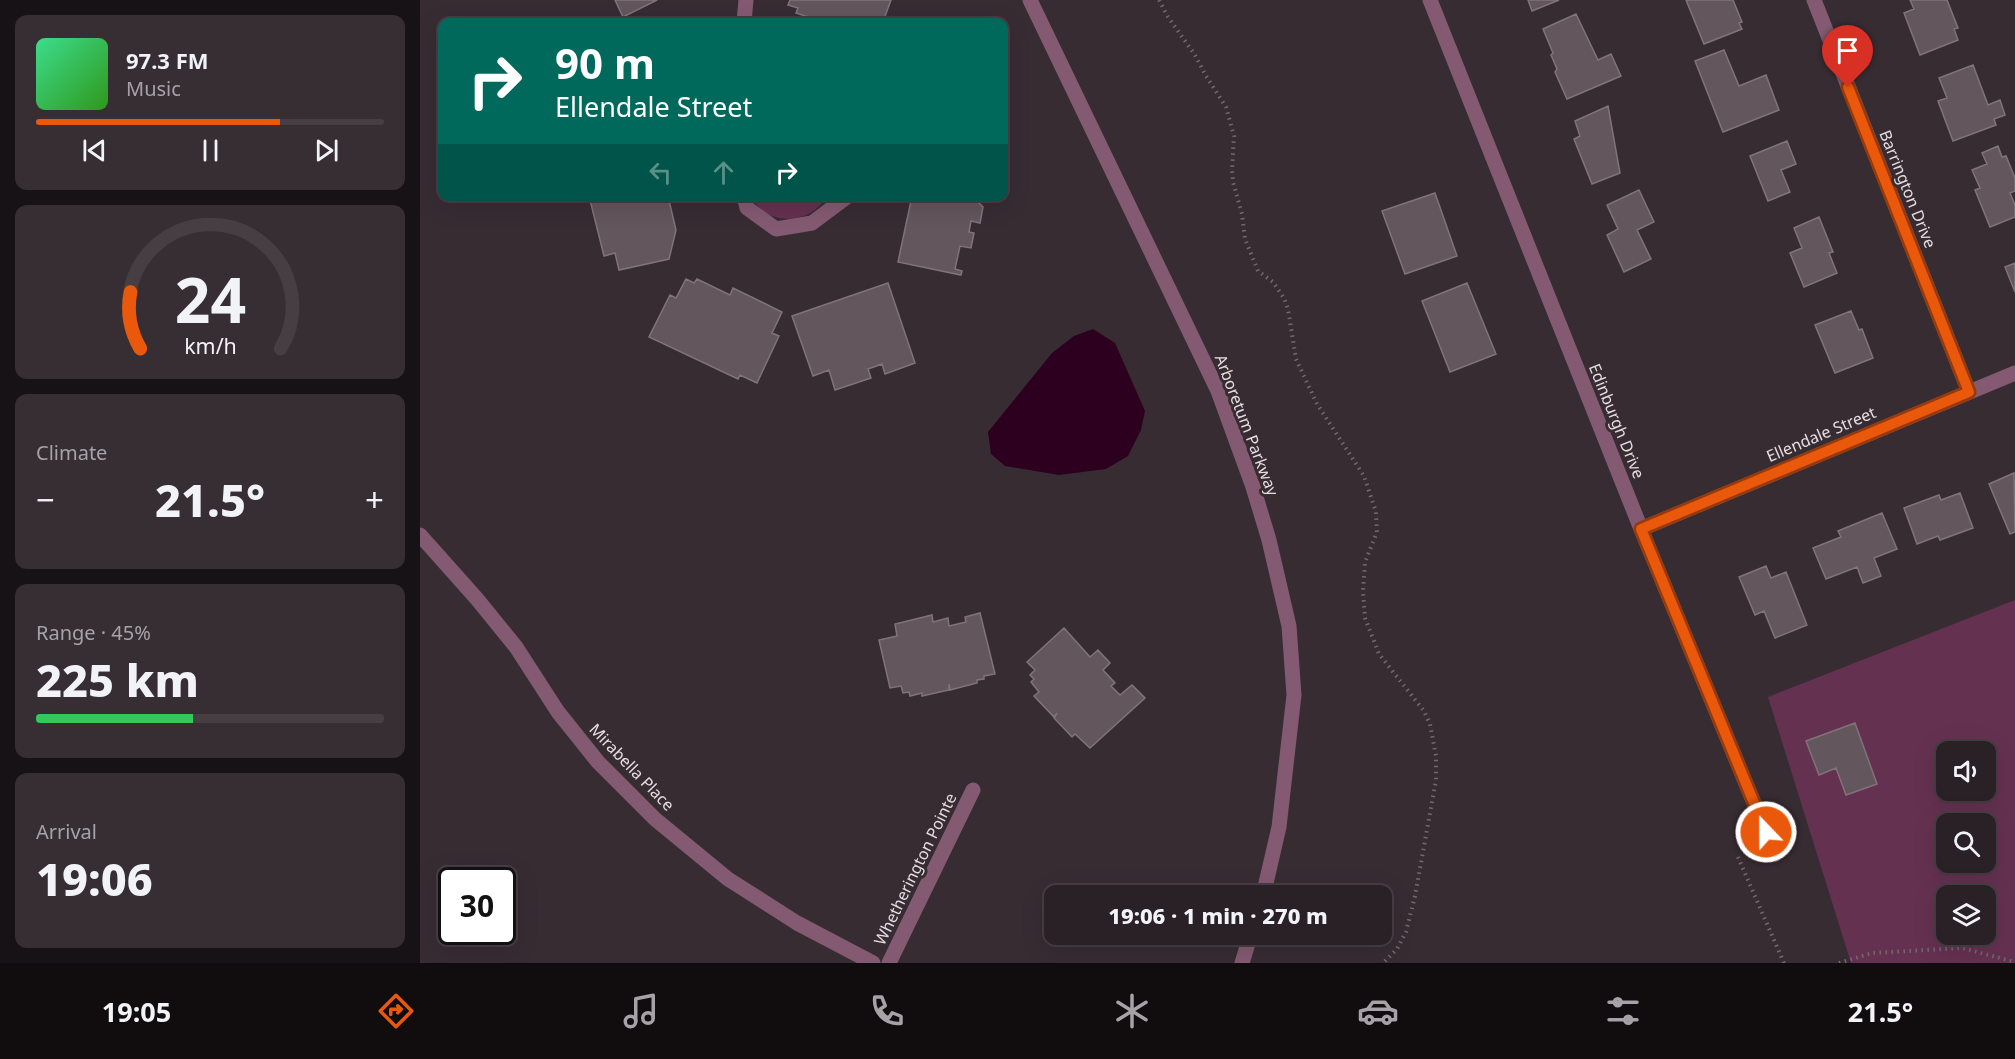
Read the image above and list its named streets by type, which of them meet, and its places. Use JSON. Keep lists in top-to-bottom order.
{
  "streets": {
    "street": [
      "Barrington Drive",
      "Edinburgh Drive",
      "Arboretum Parkway",
      "Ellendale Street",
      "Mirabella Place",
      "Whetherington Pointe"
    ]
  },
  "crossings": [
    ["Barrington Drive", "Ellendale Street"],
    ["Edinburgh Drive", "Ellendale Street"]
  ],
  "page": {
    "turn": ["90 m", "Ellendale Street"],
    "song": ["97.3 FM", "Music"],
    "tile": [
      "Climate",
      ["Range · 45%", "225 km"],
      ["Arrival", "19:06"]
    ],
    "heat": ["−", "21.5°", "+"],
    "limit": "30",
    "trip": "19:06 · 1 min · 270 m",
    "tabs": ["19:05", "21.5°"],
    "gauge": ["24", "km/h"]
  }
}
